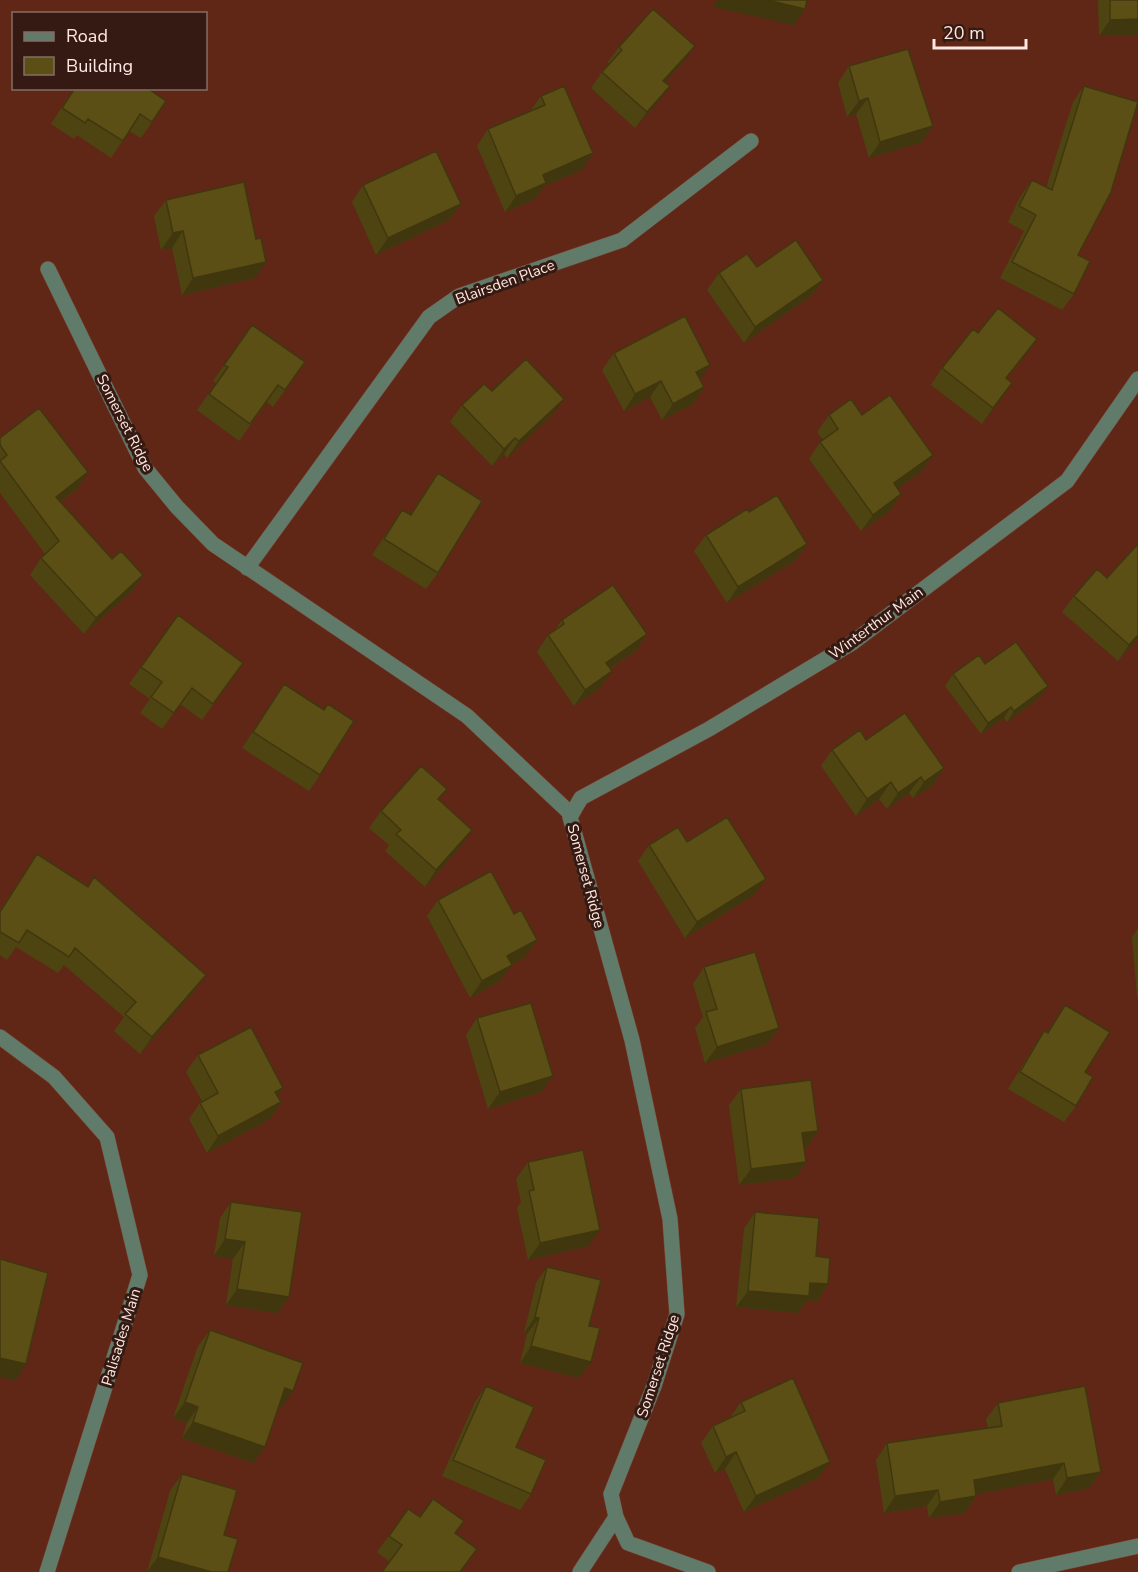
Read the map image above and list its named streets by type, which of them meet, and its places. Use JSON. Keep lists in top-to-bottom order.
{
  "streets": {
    "street": [
      "Blairsden Place",
      "Somerset Ridge",
      "Winterthur Main",
      "Palisades Main"
    ]
  },
  "crossings": [
    ["Blairsden Place", "Somerset Ridge"],
    ["Somerset Ridge", "Winterthur Main"]
  ],
  "legend": ["Road", "Building"],
  "scale_bar": "20 m"
}
